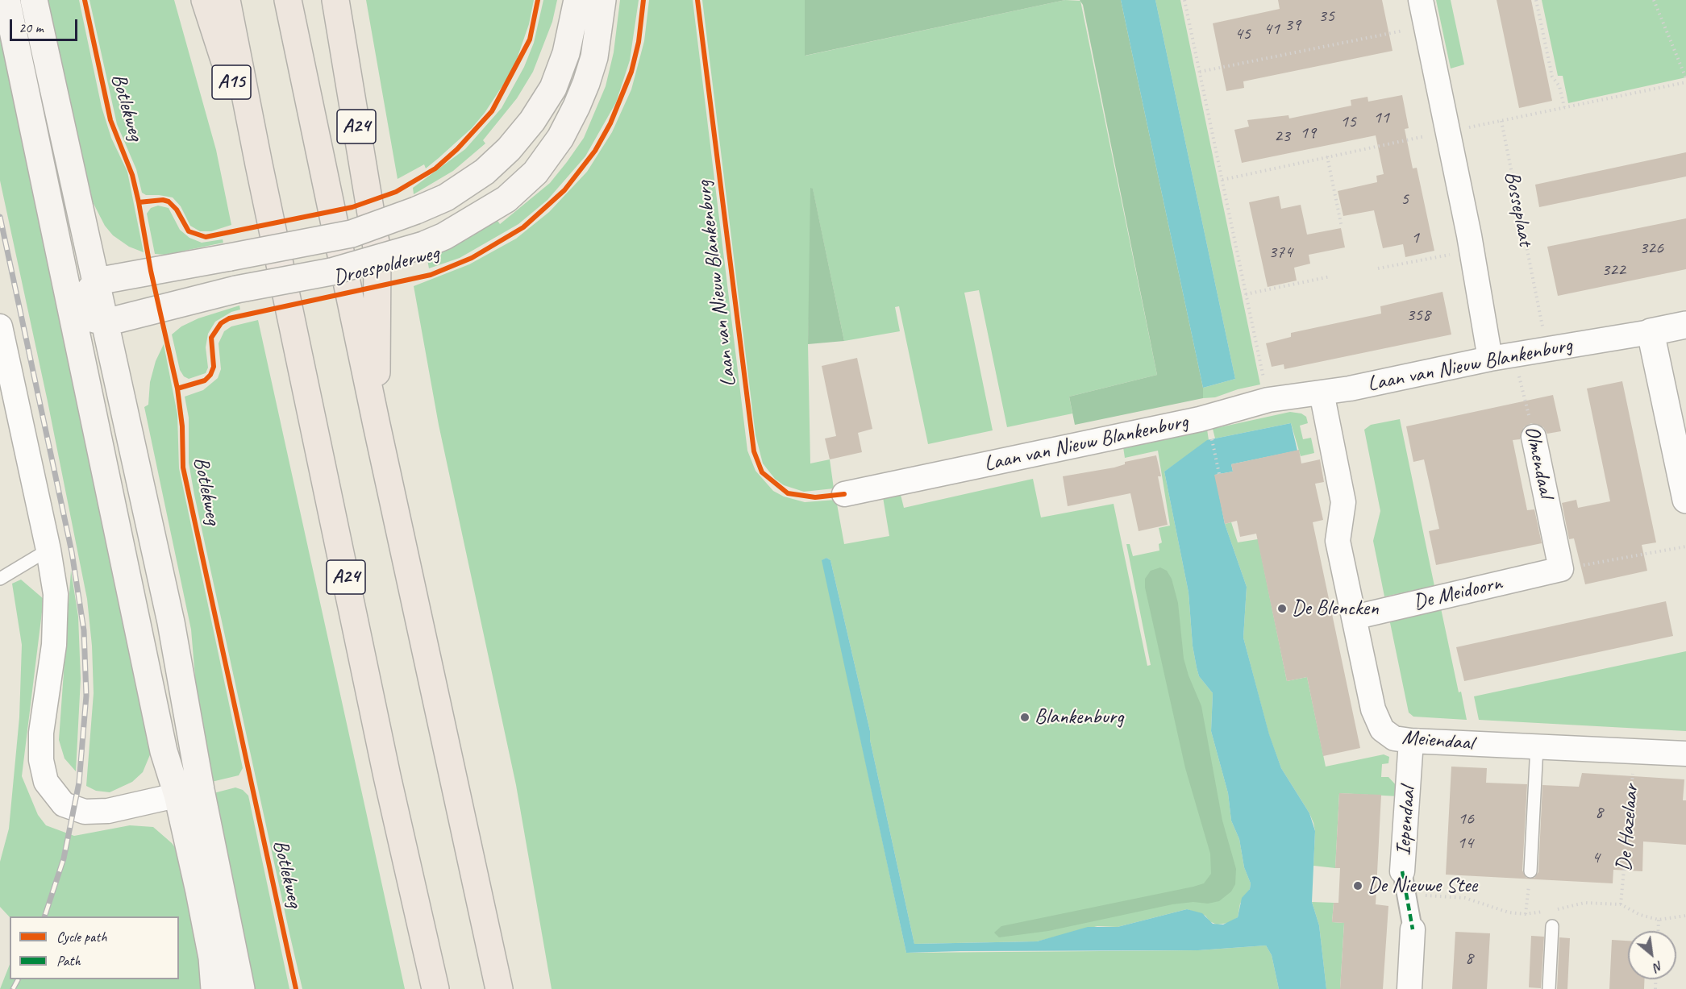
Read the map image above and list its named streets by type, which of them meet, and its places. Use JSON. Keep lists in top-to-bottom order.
{
  "streets": {
    "highway": ["A15", "A24"],
    "main road": ["Droespolderweg"],
    "street": [
      "Laan van Nieuw Blankenburg",
      "Olmendaal",
      "De Meidoorn",
      "Meiendaal",
      "Iependaal"
    ],
    "path": ["Bosseplaat", "De Hazelaar"],
    "cycle path": ["Botlekweg"]
  },
  "crossings": [
    ["A15", "A24"],
    ["Bosseplaat", "Laan van Nieuw Blankenburg"],
    ["Laan van Nieuw Blankenburg", "Olmendaal"],
    ["Laan van Nieuw Blankenburg", "Meiendaal"],
    ["Olmendaal", "De Meidoorn"],
    ["De Meidoorn", "Meiendaal"],
    ["Meiendaal", "Iependaal"],
    ["Meiendaal", "De Hazelaar"]
  ],
  "places": ["De Blencken", "Blankenburg", "De Nieuwe Stee"],
  "house_numbers": [
    "35",
    "39",
    "41",
    "45",
    "11",
    "15",
    "19",
    "23",
    "5",
    "1",
    "326",
    "374",
    "322",
    "358",
    "8",
    "16",
    "14",
    "4",
    "8"
  ],
  "legend": ["Cycle path", "Path"],
  "scale_bar": "20 m",
  "north": "bottom right"
}
